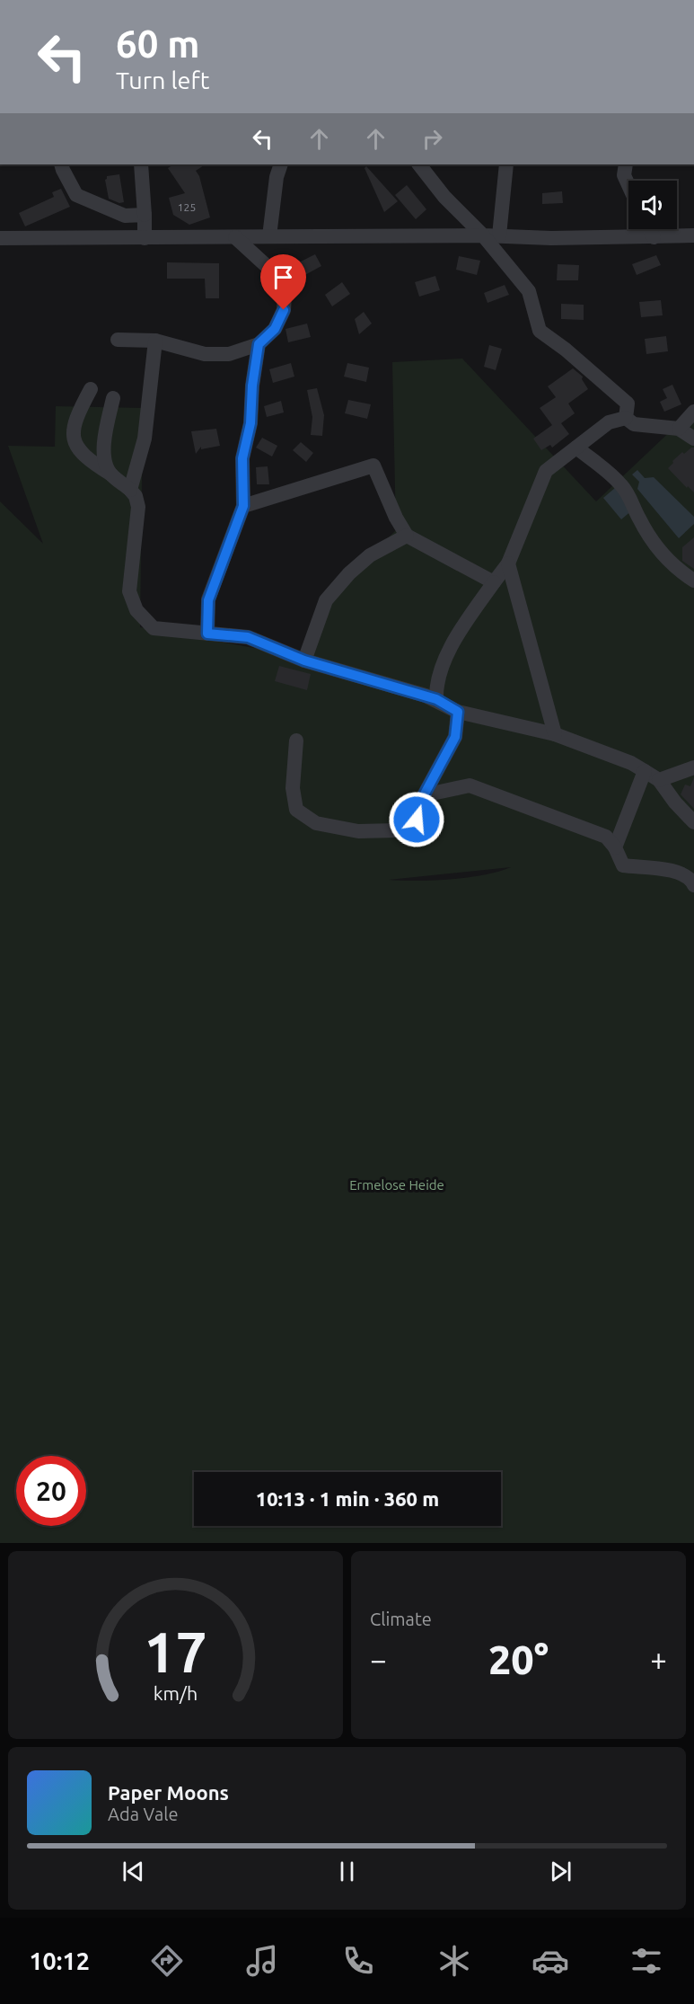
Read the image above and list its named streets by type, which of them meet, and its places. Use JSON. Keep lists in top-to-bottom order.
{
  "parks": ["Ermelose Heide"],
  "house_numbers": ["125"],
  "page": {
    "turn": ["60 m", "Turn left"],
    "limit": "20",
    "trip": "10:13 · 1 min · 360 m",
    "tile": "Climate",
    "heat": ["−", "20°", "+"],
    "song": ["Paper Moons", "Ada Vale"],
    "tabs": "10:12",
    "gauge": ["17", "km/h"]
  }
}
